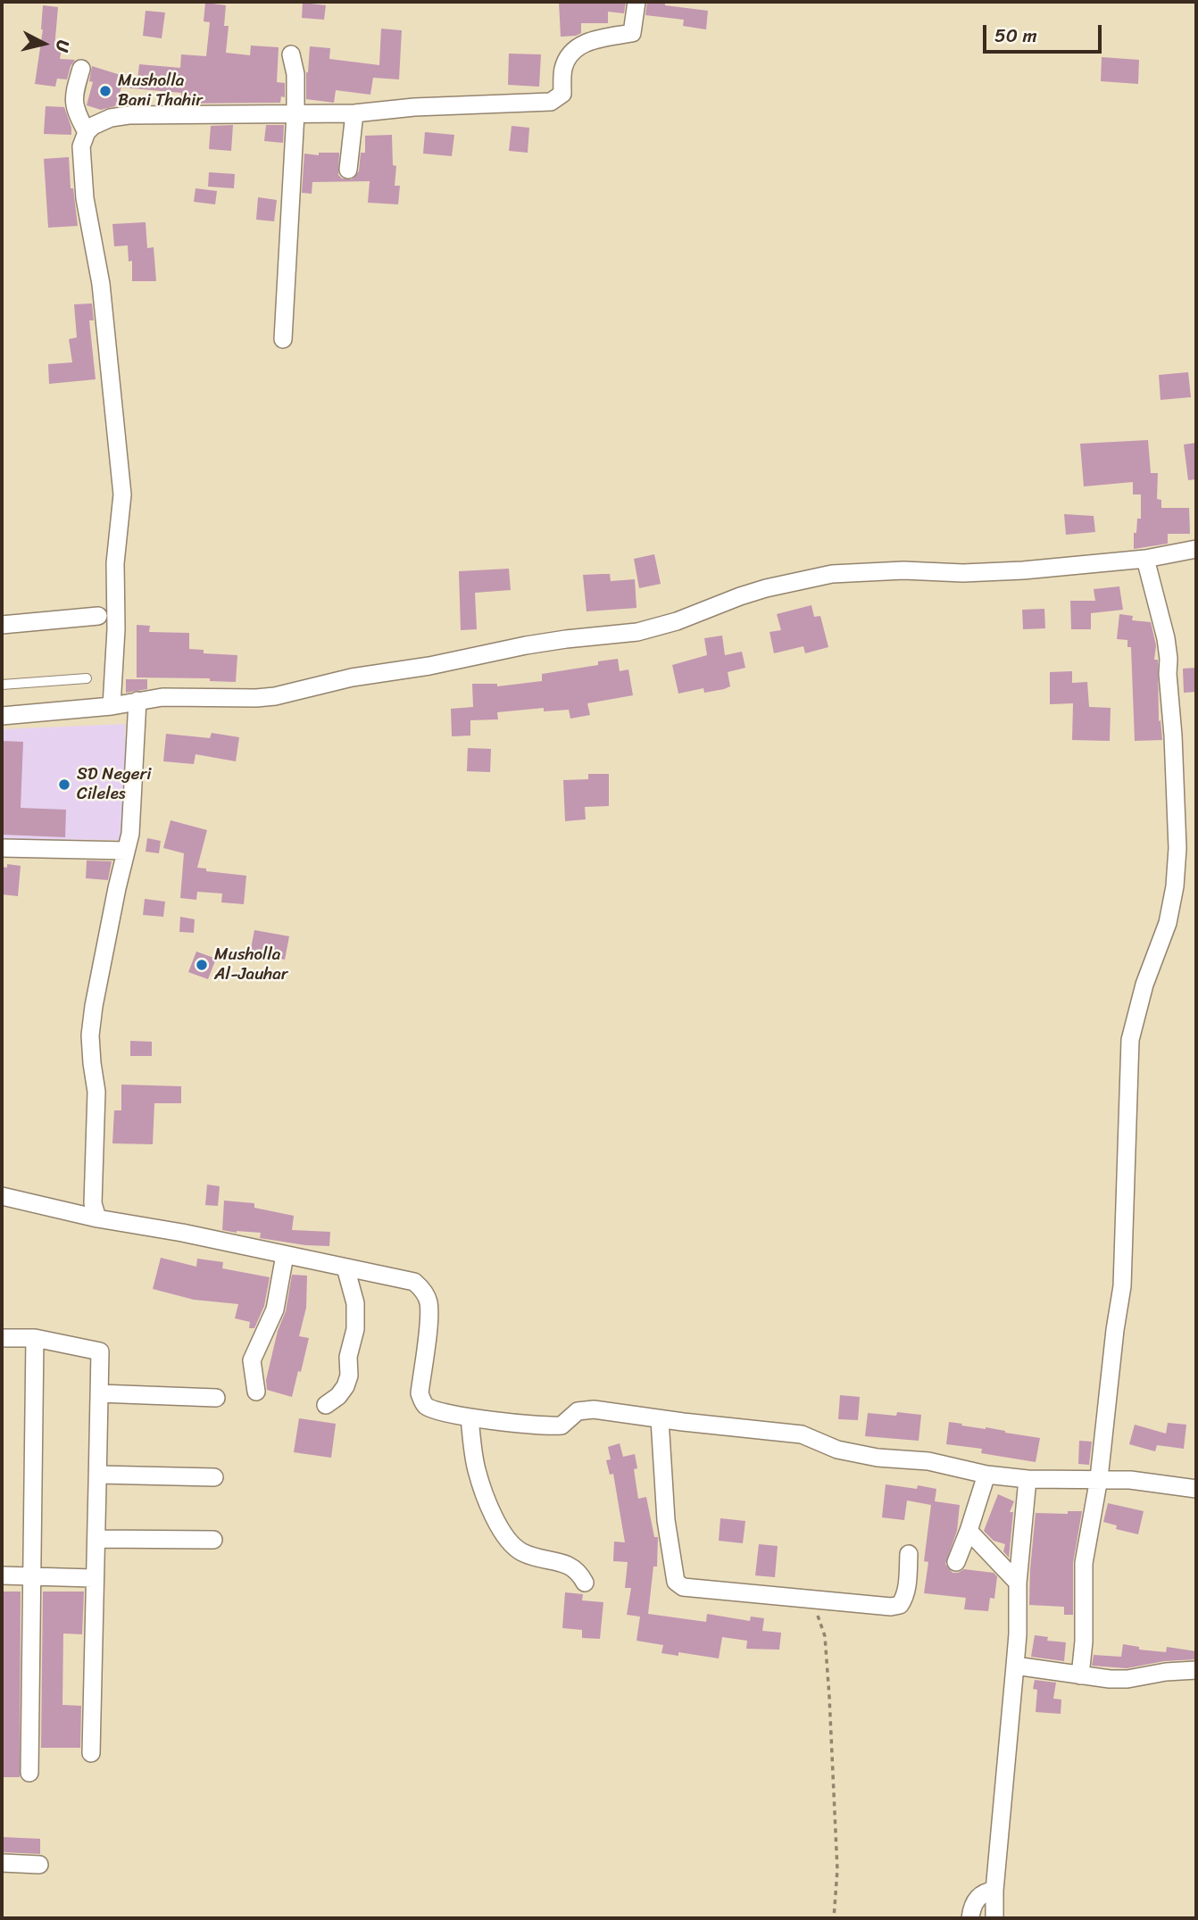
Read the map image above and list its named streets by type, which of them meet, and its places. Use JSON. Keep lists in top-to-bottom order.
{
  "places": ["Musholla Bani Thahir", "SD Negeri Cileles", "Musholla Al-Jauhar"],
  "scale_bar": "50 m",
  "north": "right"
}
